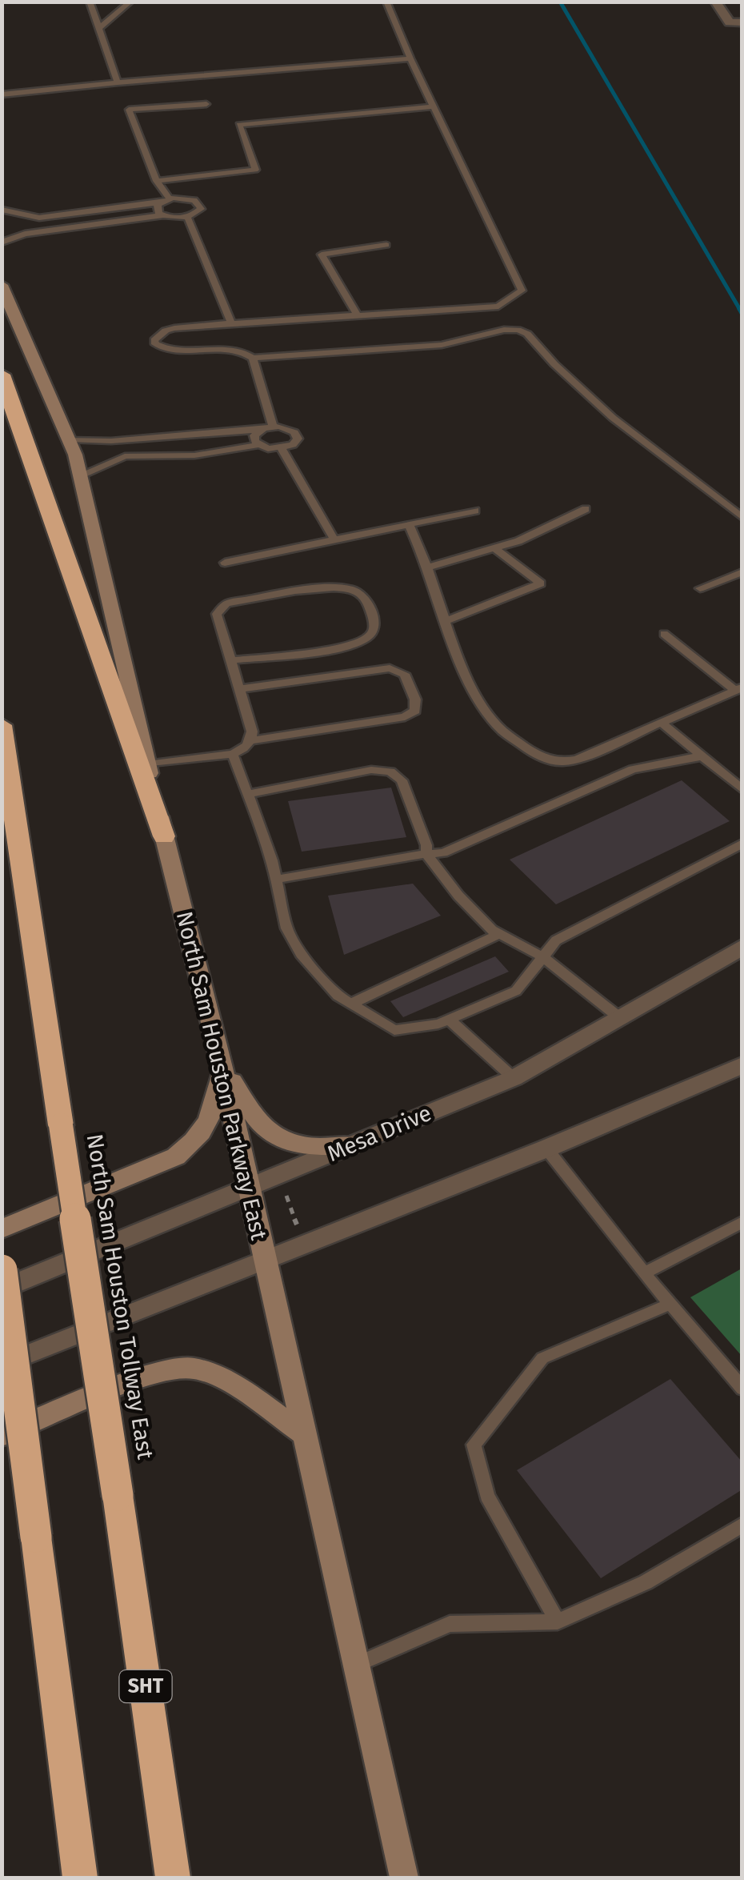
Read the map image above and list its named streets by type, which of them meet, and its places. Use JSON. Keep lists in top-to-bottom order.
{
  "streets": {
    "highway": ["North Sam Houston Tollway East", "SHT"],
    "main road": ["North Sam Houston Parkway East"],
    "street": ["Mesa Drive"]
  },
  "crossings": [
    ["North Sam Houston Parkway East", "Mesa Drive"]
  ]
}
